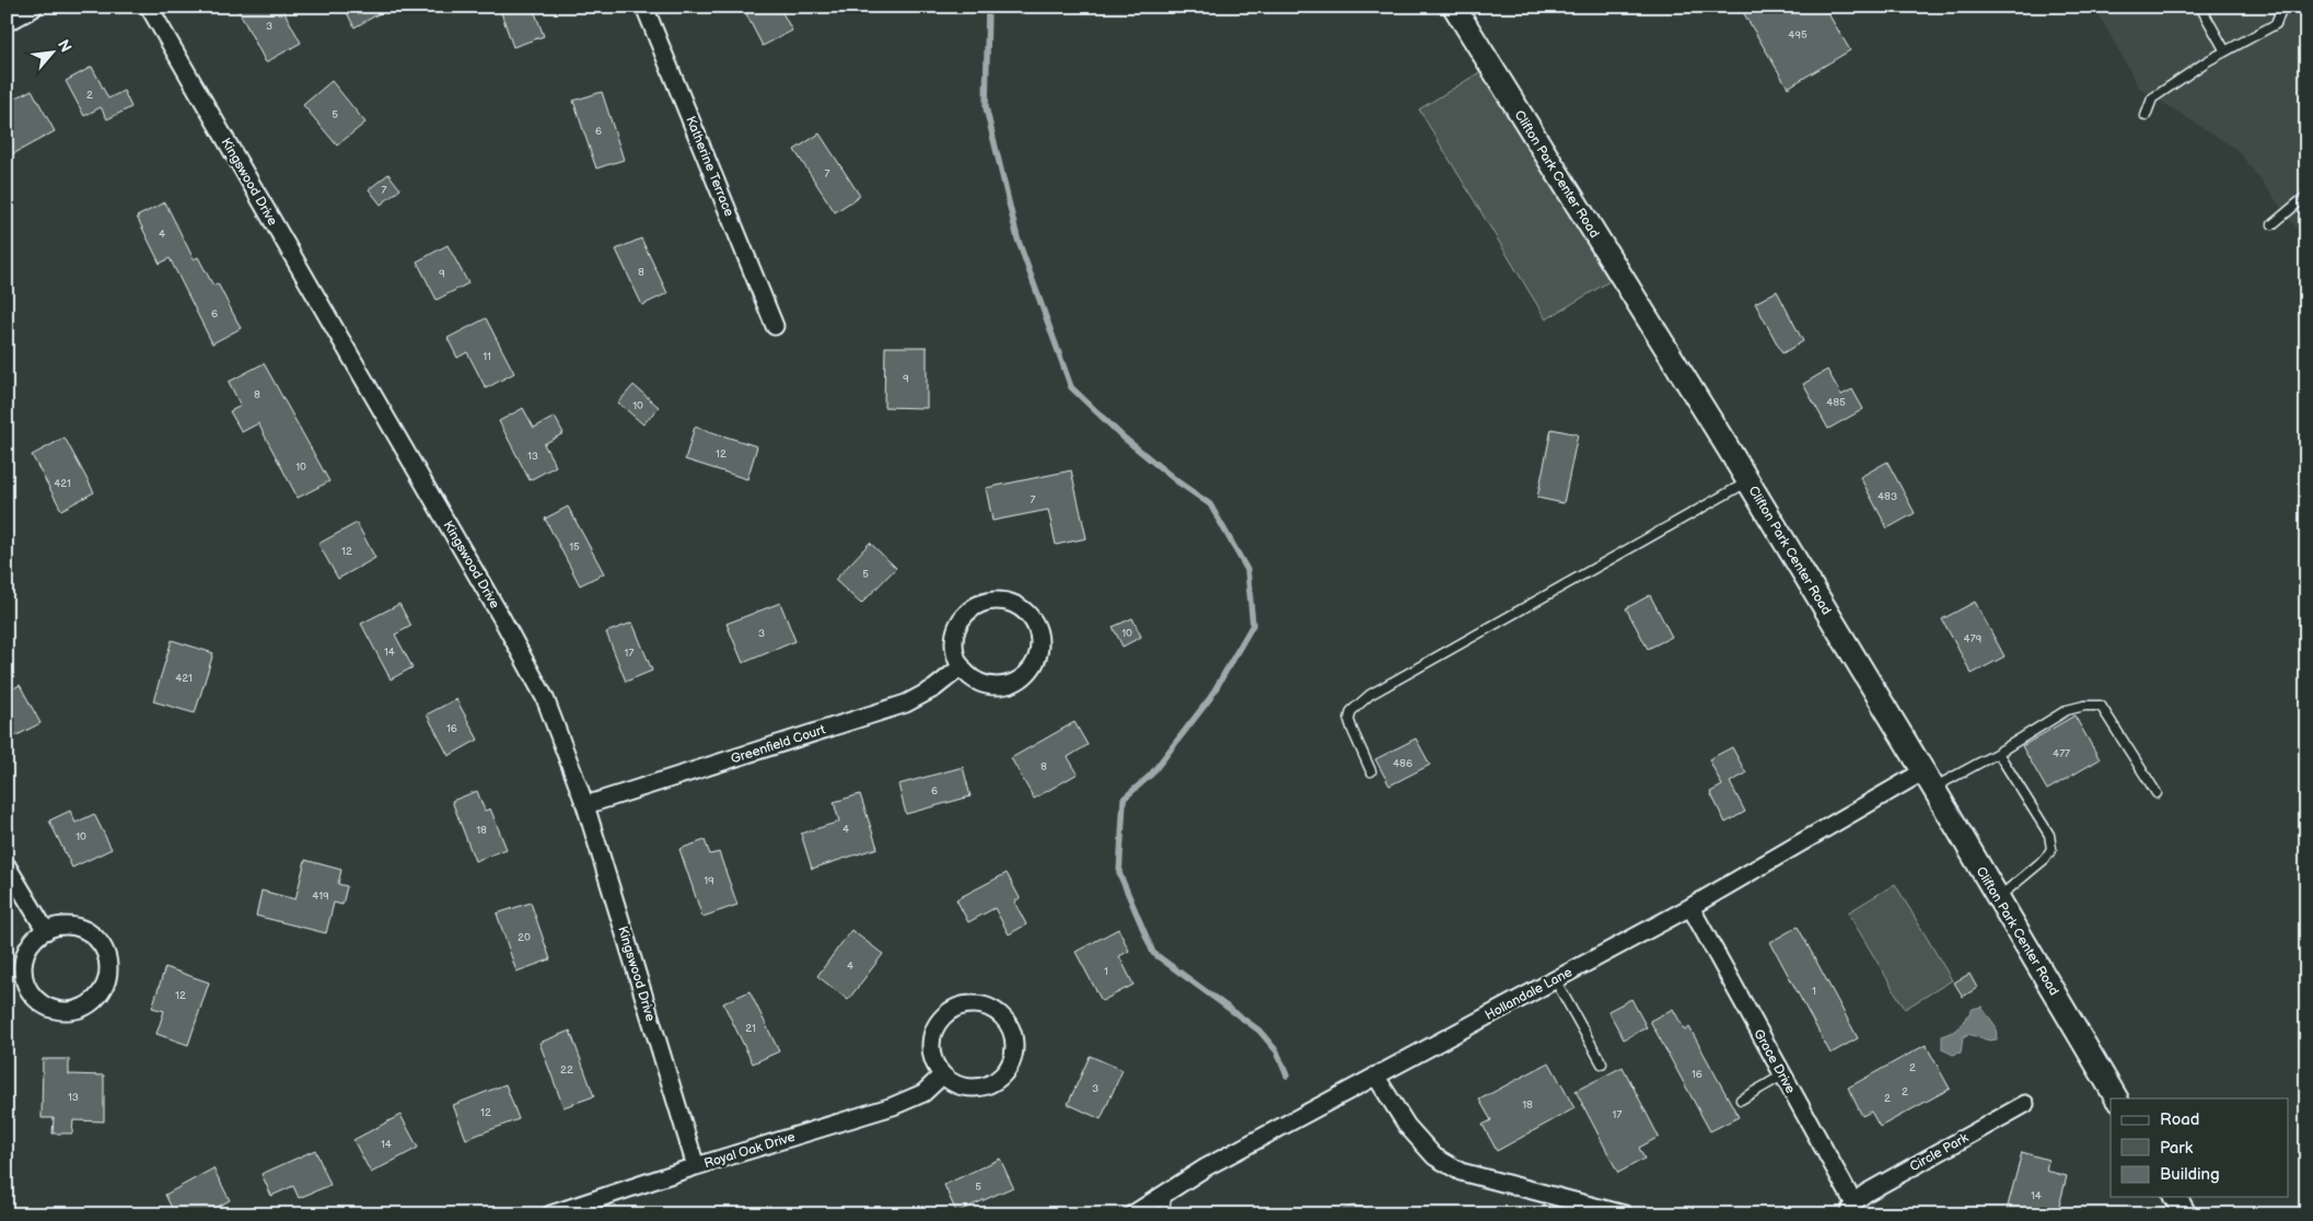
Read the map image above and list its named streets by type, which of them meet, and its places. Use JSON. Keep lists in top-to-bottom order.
{
  "streets": {
    "street": [
      "Katherine Terrace",
      "Clifton Park Center Road",
      "Kingswood Drive",
      "Greenfield Court",
      "Hollandale Lane",
      "Grace Drive",
      "Royal Oak Drive",
      "Circle Park"
    ]
  },
  "crossings": [
    ["Clifton Park Center Road", "Hollandale Lane"],
    ["Kingswood Drive", "Greenfield Court"],
    ["Kingswood Drive", "Royal Oak Drive"],
    ["Hollandale Lane", "Grace Drive"],
    ["Grace Drive", "Circle Park"]
  ],
  "house_numbers": [
    "3",
    "495",
    "2",
    "5",
    "6",
    "7",
    "7",
    "4",
    "8",
    "9",
    "6",
    "11",
    "9",
    "8",
    "485",
    "10",
    "12",
    "13",
    "10",
    "421",
    "483",
    "7",
    "15",
    "12",
    "5",
    "3",
    "10",
    "479",
    "14",
    "17",
    "421",
    "16",
    "477",
    "486",
    "8",
    "6",
    "4",
    "18",
    "10",
    "19",
    "419",
    "20",
    "4",
    "1",
    "1",
    "12",
    "21",
    "2",
    "22",
    "16",
    "3",
    "2",
    "13",
    "2",
    "18",
    "12",
    "17",
    "14",
    "5",
    "14"
  ],
  "legend": ["Road", "Park", "Building"],
  "north": "top right"
}
